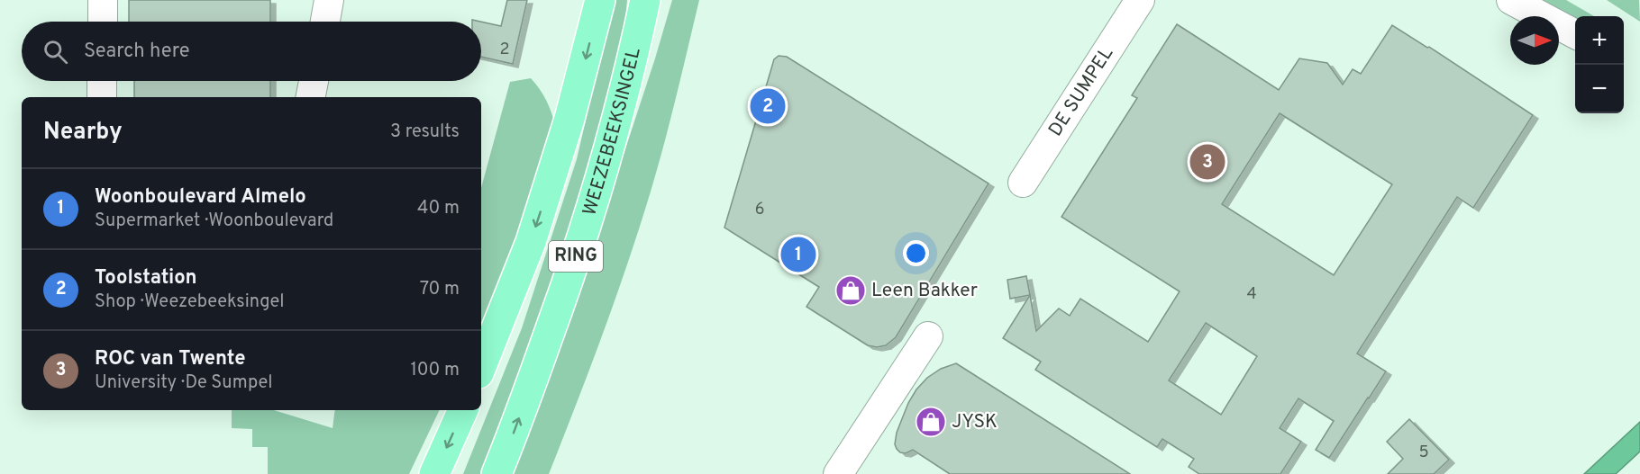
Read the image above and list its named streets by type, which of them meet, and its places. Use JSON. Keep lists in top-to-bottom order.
{
  "streets": {
    "main road": ["WEEZEBEEKSINGEL", "RING"],
    "street": ["DE SUMPEL"]
  },
  "places": {
    "shop": ["Leen Bakker", "JYSK"]
  },
  "house_numbers": [
    "2",
    "6",
    "4",
    "5"
  ],
  "north": "right",
  "page": {
    "map_buttons": ["+", "−"],
    "search": "Search here",
    "pins": ["2", "3", "1"],
    "heading": ["Nearby", "3 results"],
    "list": [
      {
        "mark": "1",
        "name": "Woonboulevard Almelo",
        "note": "Supermarket · Woonboulevard",
        "value": "40 m"
      },
      {
        "mark": "2",
        "name": "Toolstation",
        "note": "Shop · Weezebeeksingel",
        "value": "70 m"
      },
      {
        "mark": "3",
        "name": "ROC van Twente",
        "note": "University · De Sumpel",
        "value": "100 m"
      }
    ]
  }
}
